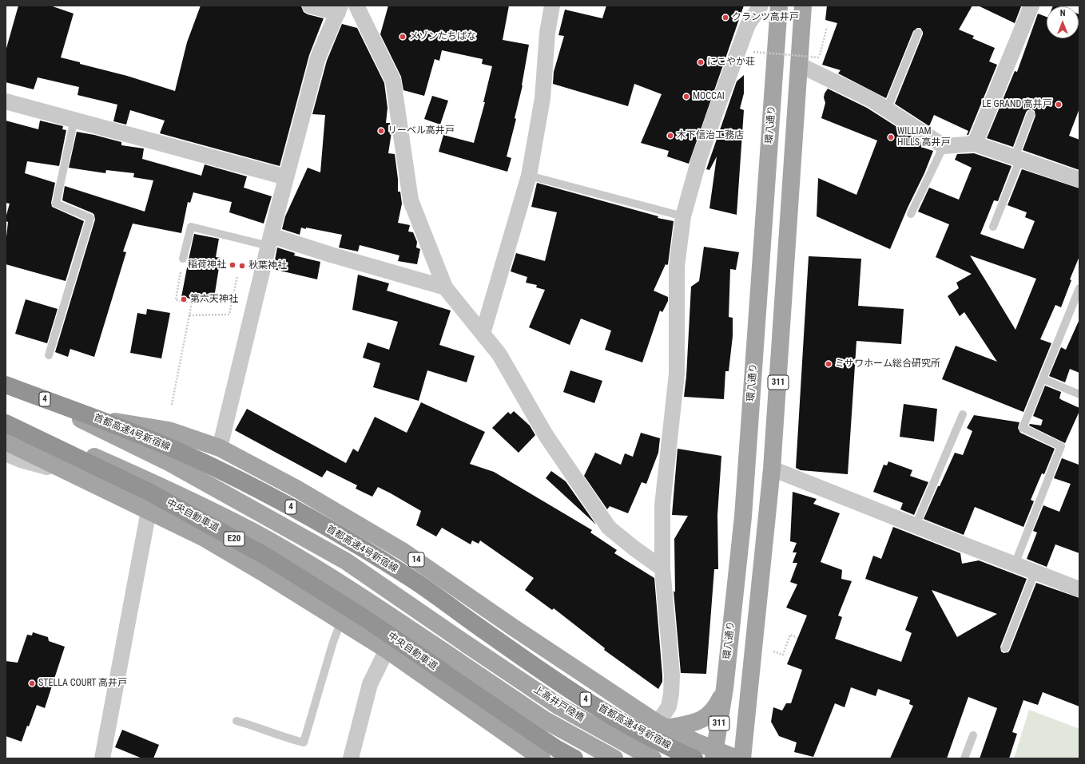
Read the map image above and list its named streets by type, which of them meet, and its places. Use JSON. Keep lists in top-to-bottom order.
{
  "streets": {
    "highway": [
      "4",
      "首都高速4号新宿線",
      "中央自動車道",
      "E20"
    ],
    "main road": [
      "環八通り",
      "311",
      "14",
      "上高井戸陸橋"
    ]
  },
  "crossings": [
    ["環八通り", "14"],
    ["中央自動車道", "上高井戸陸橋"],
    ["14", "上高井戸陸橋"]
  ],
  "places": [
    "クランツ高井戸",
    "メゾンたちばな",
    "にこやか荘",
    "MOCCAI",
    "LE GRAND 高井戸",
    "リーベル高井戸",
    "木下信治工務店",
    "WILLIAM HILLS 高井戸",
    "稲荷神社",
    "秋葉神社",
    "第六天神社",
    "ミサワホーム総合研究所",
    "STELLA COURT 高井戸"
  ],
  "north": "top"
}
